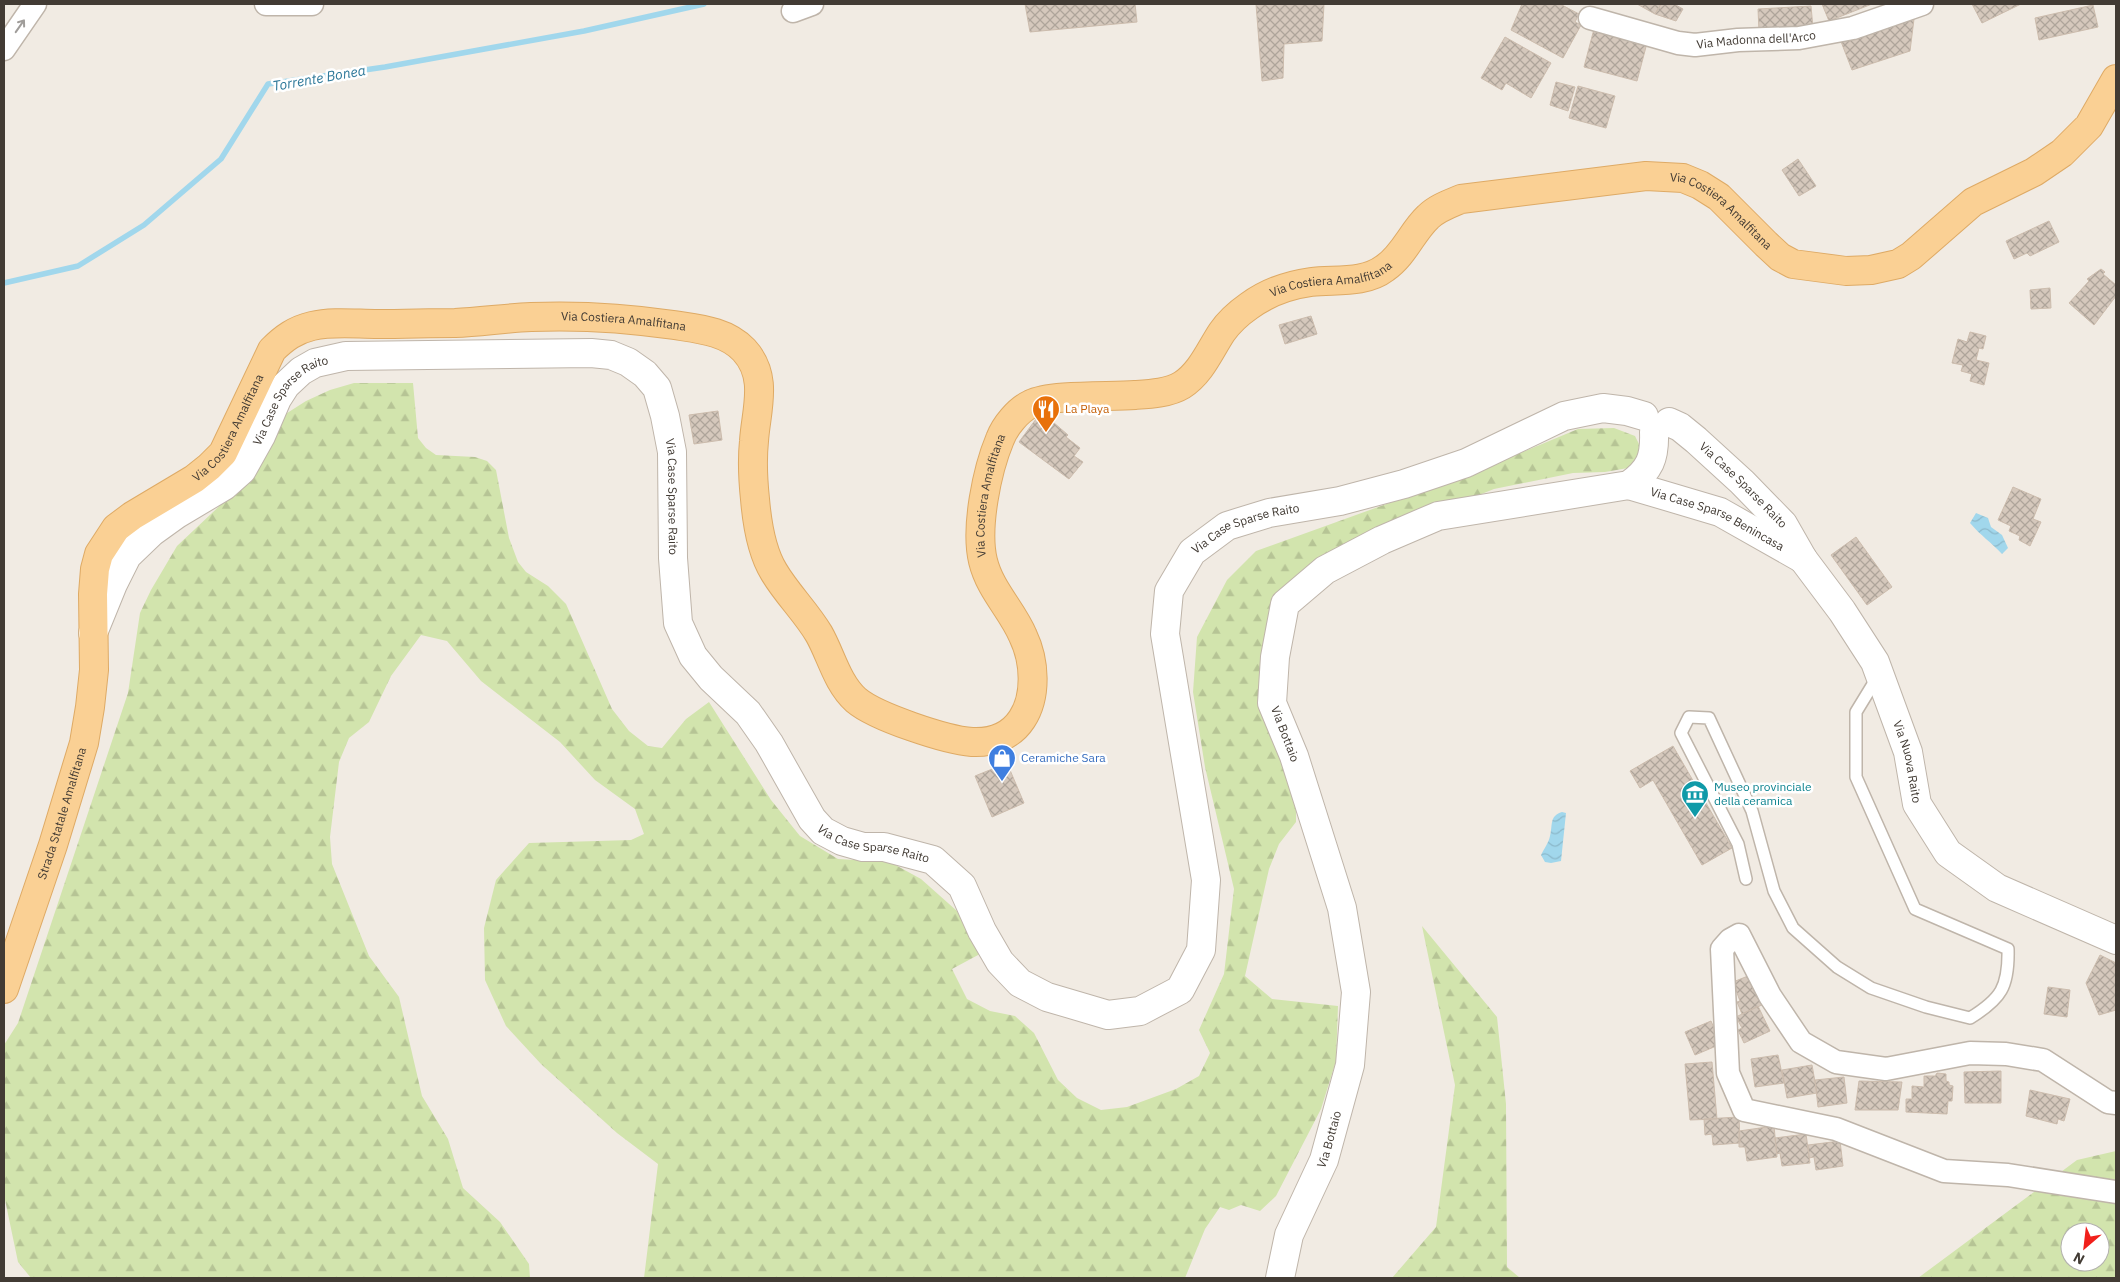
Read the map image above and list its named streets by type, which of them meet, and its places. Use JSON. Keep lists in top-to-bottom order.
{
  "streets": {
    "main road": ["Via Costiera Amalfitana", "Strada Statale Amalfitana"],
    "street": [
      "Via Madonna dell'Arco",
      "Via Case Sparse Raito",
      "Via Case Sparse Benincasa",
      "Via Bottaio",
      "Via Nuova Raito"
    ]
  },
  "crossings": [
    ["Via Costiera Amalfitana", "Via Case Sparse Raito"],
    ["Via Costiera Amalfitana", "Strada Statale Amalfitana"],
    ["Via Case Sparse Raito", "Via Case Sparse Benincasa"],
    ["Via Case Sparse Raito", "Via Nuova Raito"],
    ["Via Case Sparse Raito", "Strada Statale Amalfitana"],
    ["Via Case Sparse Benincasa", "Via Bottaio"],
    ["Via Case Sparse Benincasa", "Via Nuova Raito"]
  ],
  "water": ["Torrente Bonea"],
  "places": {
    "restaurant": ["La Playa"],
    "shop": ["Ceramiche Sara"],
    "museum": ["Museo provinciale della ceramica"]
  },
  "north": "bottom left"
}
